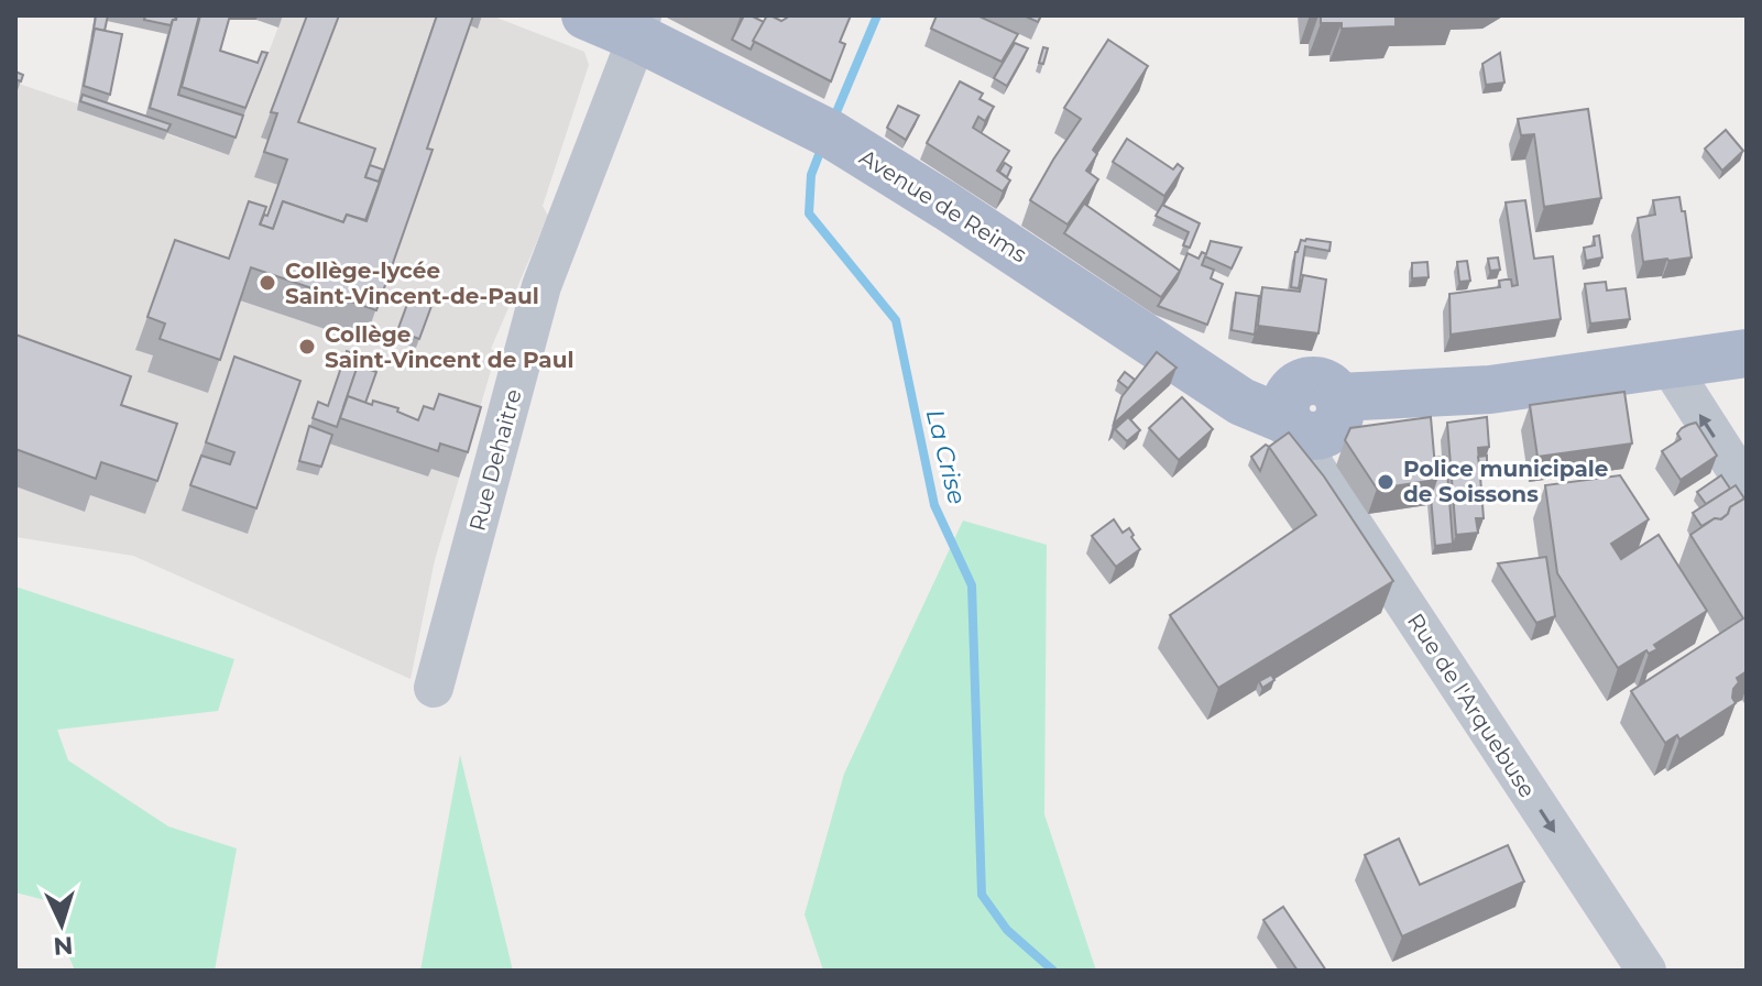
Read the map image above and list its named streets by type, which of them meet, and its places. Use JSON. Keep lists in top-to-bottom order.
{
  "streets": {
    "main road": ["Avenue de Reims"],
    "street": ["Rue Dehaitre", "Rue de l'Arquebuse"]
  },
  "crossings": [
    ["Avenue de Reims", "Rue Dehaitre"],
    ["Avenue de Reims", "Rue de l'Arquebuse"]
  ],
  "one_way": ["Rue de l'Arquebuse"],
  "water": ["La Crise"],
  "places": ["Collège-lycée Saint-Vincent-de-Paul", "Collège Saint-Vincent de Paul", "Police municipale de Soissons"],
  "north": "bottom"
}
